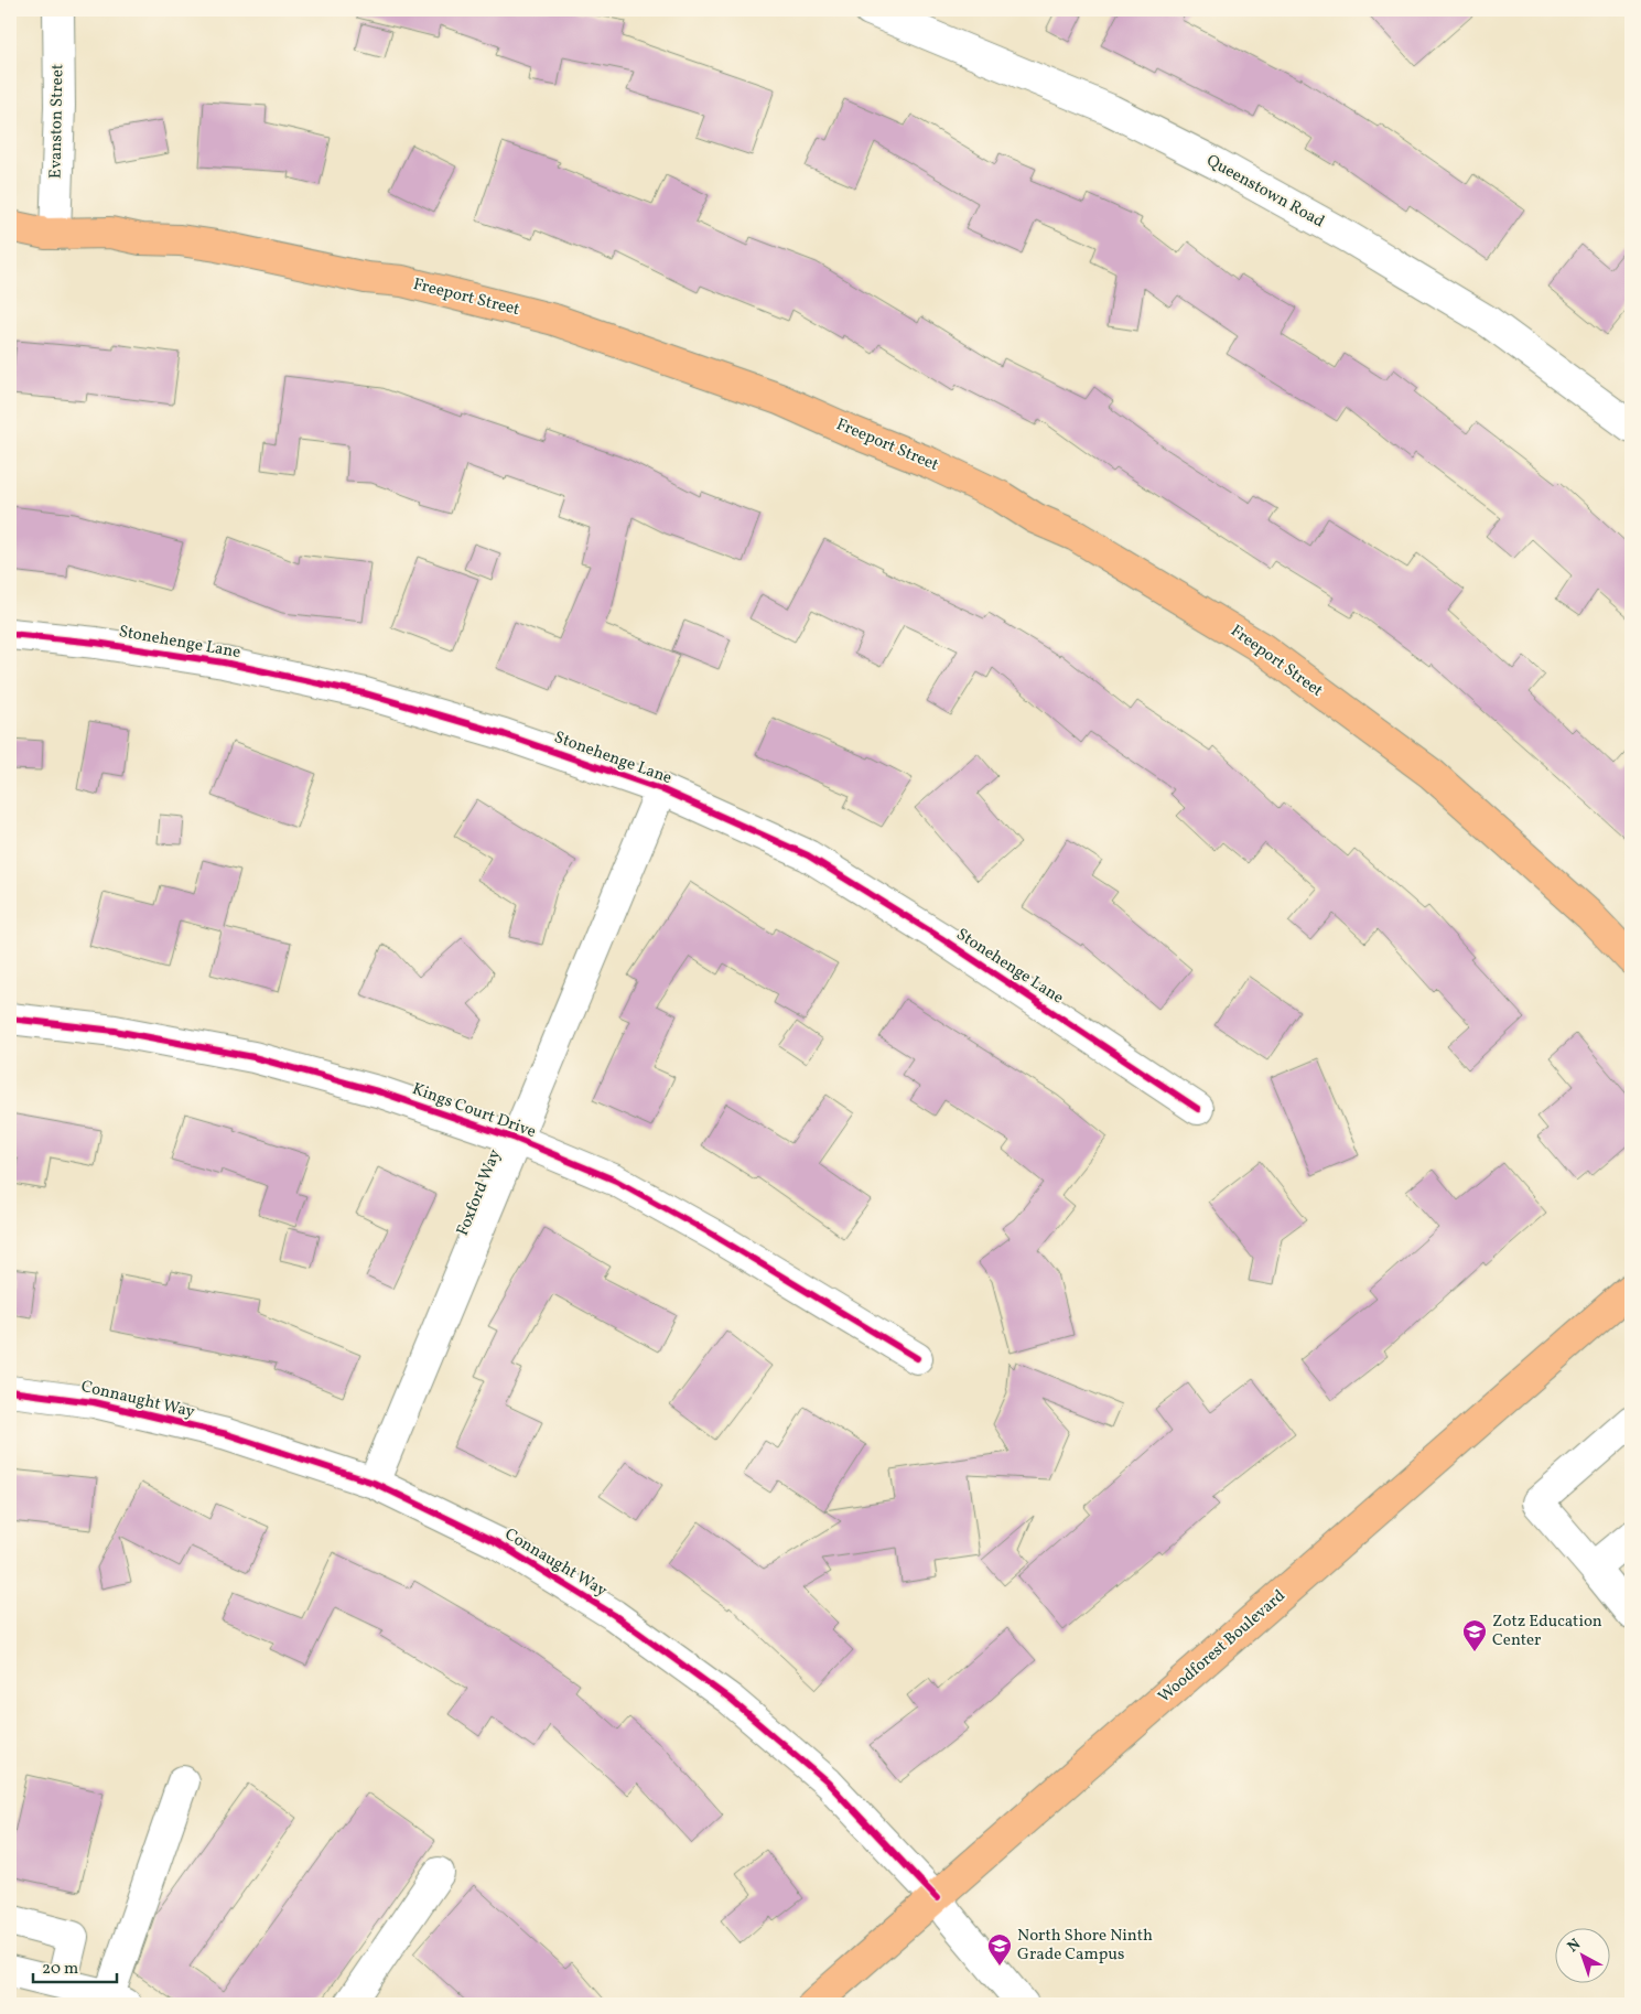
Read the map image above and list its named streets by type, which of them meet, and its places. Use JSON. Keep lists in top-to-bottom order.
{
  "streets": {
    "main road": ["Freeport Street", "Woodforest Boulevard"],
    "street": [
      "Evanston Street",
      "Queenstown Road",
      "Stonehenge Lane",
      "Kings Court Drive",
      "Foxford Way",
      "Connaught Way"
    ]
  },
  "crossings": [
    ["Evanston Street", "Freeport Street"],
    ["Stonehenge Lane", "Foxford Way"],
    ["Kings Court Drive", "Foxford Way"],
    ["Foxford Way", "Connaught Way"],
    ["Connaught Way", "Woodforest Boulevard"]
  ],
  "places": {
    "school or university": ["Zotz Education Center", "North Shore Ninth Grade Campus"]
  },
  "scale_bar": "20 m",
  "north": "top left"
}
